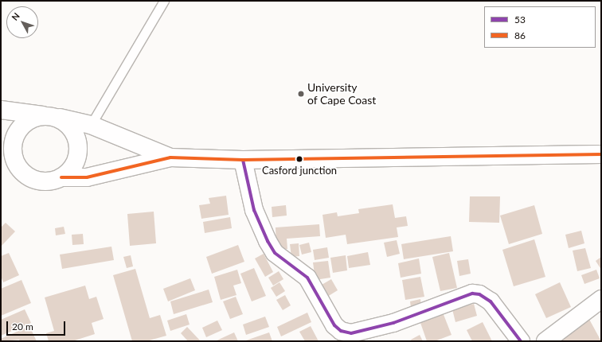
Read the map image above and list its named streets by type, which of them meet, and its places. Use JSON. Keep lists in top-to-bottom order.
{
  "places": ["University of Cape Coast", "Casford junction"],
  "lines": ["transit line 86", "transit line 53"],
  "legend": ["53", "86"],
  "scale_bar": "20 m",
  "north": "top left"
}
